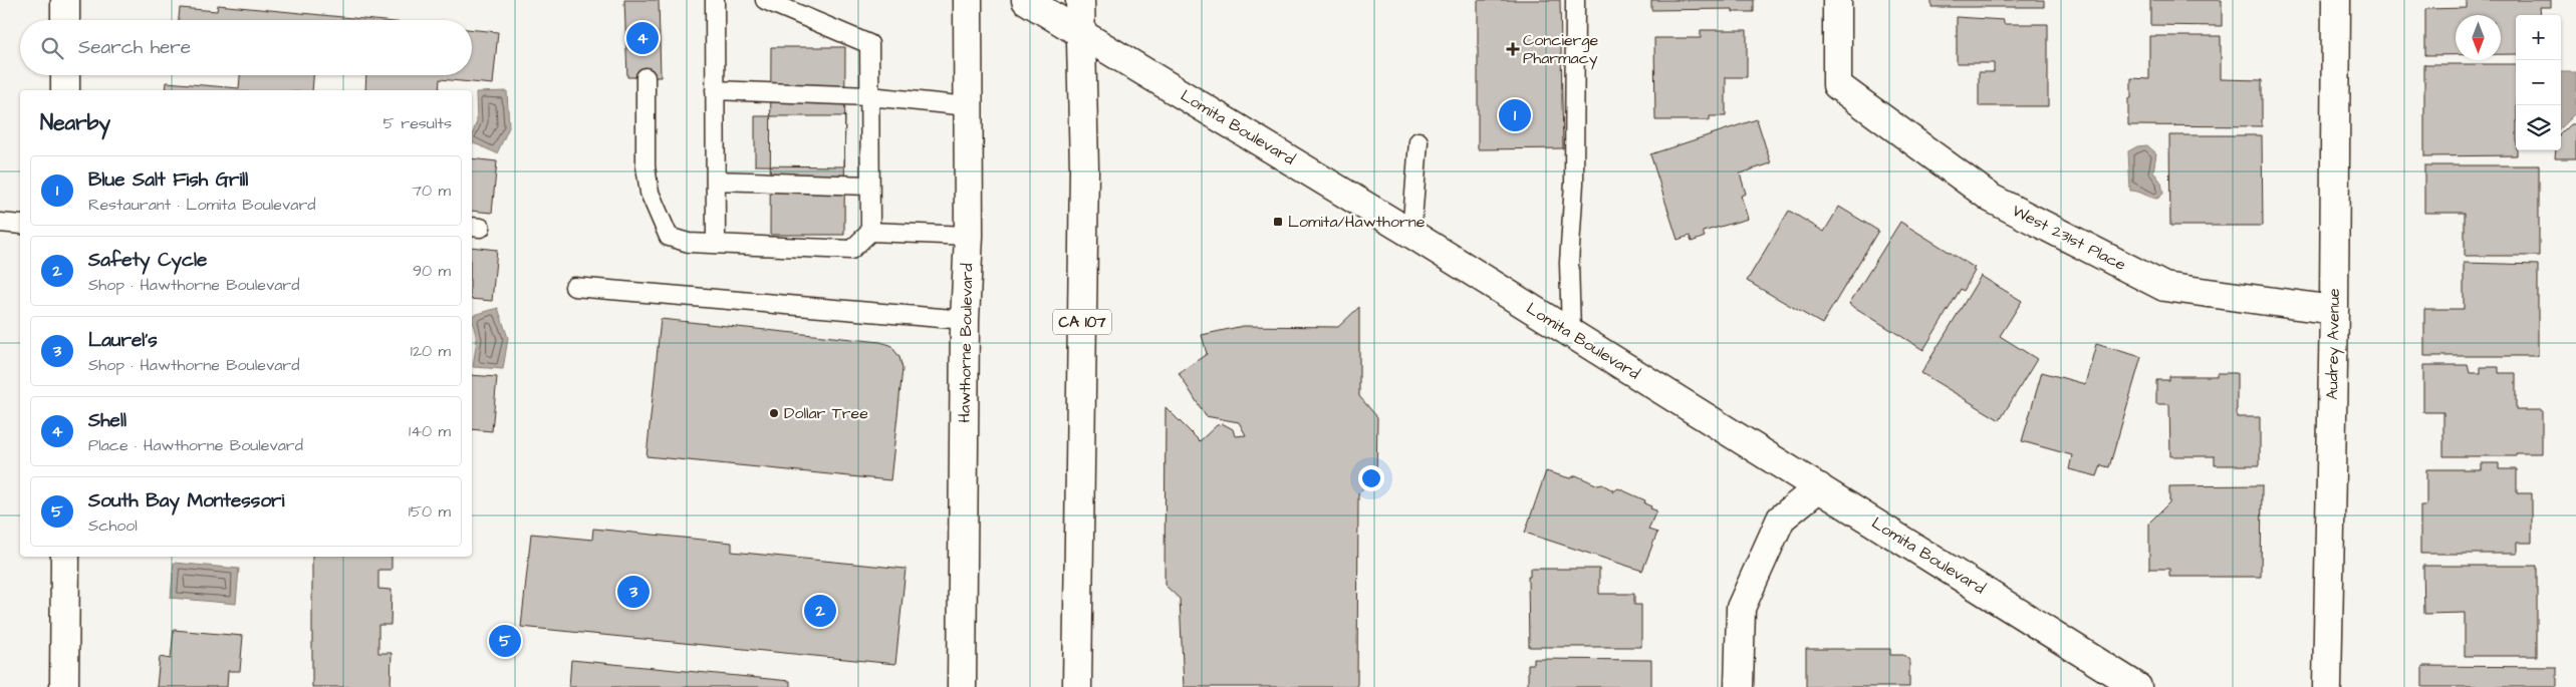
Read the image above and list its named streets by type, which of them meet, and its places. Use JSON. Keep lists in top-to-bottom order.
{
  "streets": {
    "main road": [
      "Lomita Boulevard",
      "West 231st Place",
      "CA 107",
      "Hawthorne Boulevard",
      "Audrey Avenue"
    ]
  },
  "crossings": [
    ["Lomita Boulevard", "CA 107"],
    ["West 231st Place", "Audrey Avenue"]
  ],
  "places": {
    "health": ["Concierge Pharmacy"],
    "transit": ["Lomita/Hawthorne"],
    "other": ["Dollar Tree"]
  },
  "north": "bottom",
  "page": {
    "map_buttons": ["+", "−"],
    "pins": [
      "4",
      "1",
      "3",
      "2",
      "5"
    ],
    "search": "Search here",
    "heading": ["Nearby", "5 results"],
    "list": [
      {
        "mark": "1",
        "name": "Blue Salt Fish Grill",
        "note": "Restaurant · Lomita Boulevard",
        "value": "70 m"
      },
      {
        "mark": "2",
        "name": "Safety Cycle",
        "note": "Shop · Hawthorne Boulevard",
        "value": "90 m"
      },
      {
        "mark": "3",
        "name": "Laurel's",
        "note": "Shop · Hawthorne Boulevard",
        "value": "120 m"
      },
      {
        "mark": "4",
        "name": "Shell",
        "note": "Place · Hawthorne Boulevard",
        "value": "140 m"
      },
      {
        "mark": "5",
        "name": "South Bay Montessori",
        "note": "School",
        "value": "150 m"
      }
    ]
  }
}
